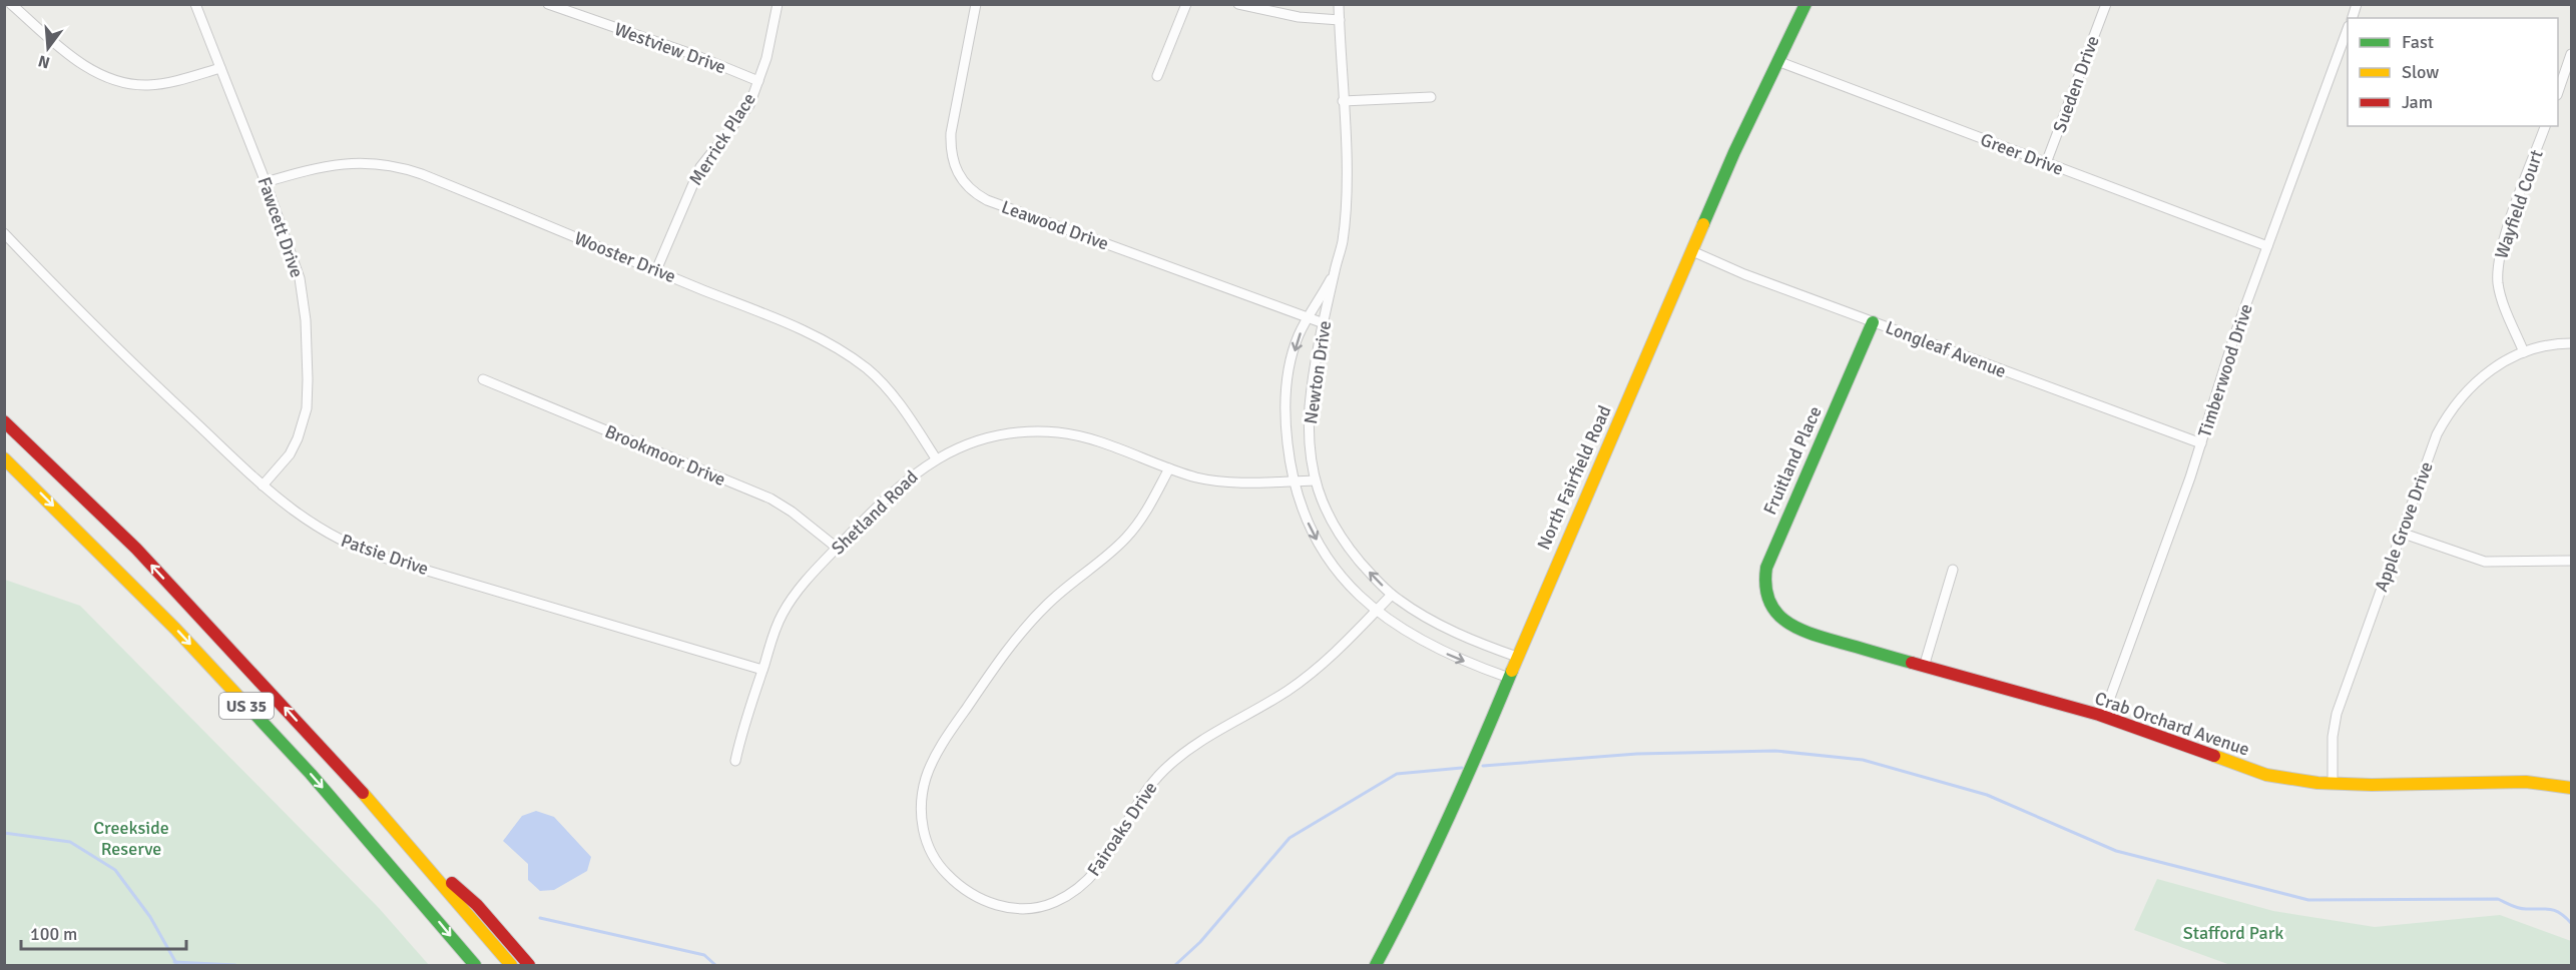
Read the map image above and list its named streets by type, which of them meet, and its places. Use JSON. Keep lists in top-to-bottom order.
{
  "streets": {
    "main road": [
      "Fruitland Place",
      "North Fairfield Road",
      "US 35",
      "Crab Orchard Avenue"
    ],
    "street": [
      "Westview Drive",
      "Sueden Drive",
      "Merrick Place",
      "Greer Drive",
      "Wayfield Court",
      "Leawood Drive",
      "Fawcett Drive",
      "Wooster Drive",
      "Longleaf Avenue",
      "Timberwood Drive",
      "Newton Drive",
      "Brookmoor Drive",
      "Shetland Road",
      "Apple Grove Drive",
      "Patsie Drive",
      "Fairoaks Drive"
    ]
  },
  "crossings": [
    ["Westview Drive", "Merrick Place"],
    ["Sueden Drive", "Greer Drive"],
    ["Merrick Place", "Wooster Drive"],
    ["Greer Drive", "Timberwood Drive"],
    ["Greer Drive", "North Fairfield Road"],
    ["Wayfield Court", "Apple Grove Drive"],
    ["Leawood Drive", "Newton Drive"],
    ["Fawcett Drive", "Wooster Drive"],
    ["Fawcett Drive", "Patsie Drive"],
    ["Wooster Drive", "Shetland Road"],
    ["Longleaf Avenue", "Timberwood Drive"],
    ["Longleaf Avenue", "Fruitland Place"],
    ["Longleaf Avenue", "North Fairfield Road"],
    ["Timberwood Drive", "Crab Orchard Avenue"],
    ["Newton Drive", "North Fairfield Road"],
    ["Newton Drive", "Shetland Road"],
    ["Newton Drive", "Fairoaks Drive"],
    ["Brookmoor Drive", "Shetland Road"],
    ["Fruitland Place", "Crab Orchard Avenue"],
    ["Shetland Road", "Patsie Drive"],
    ["Shetland Road", "Fairoaks Drive"],
    ["Apple Grove Drive", "Crab Orchard Avenue"]
  ],
  "parks": ["Creekside Reserve", "Stafford Park"],
  "legend": ["Fast", "Slow", "Jam"],
  "scale_bar": "100 m",
  "north": "bottom"
}
